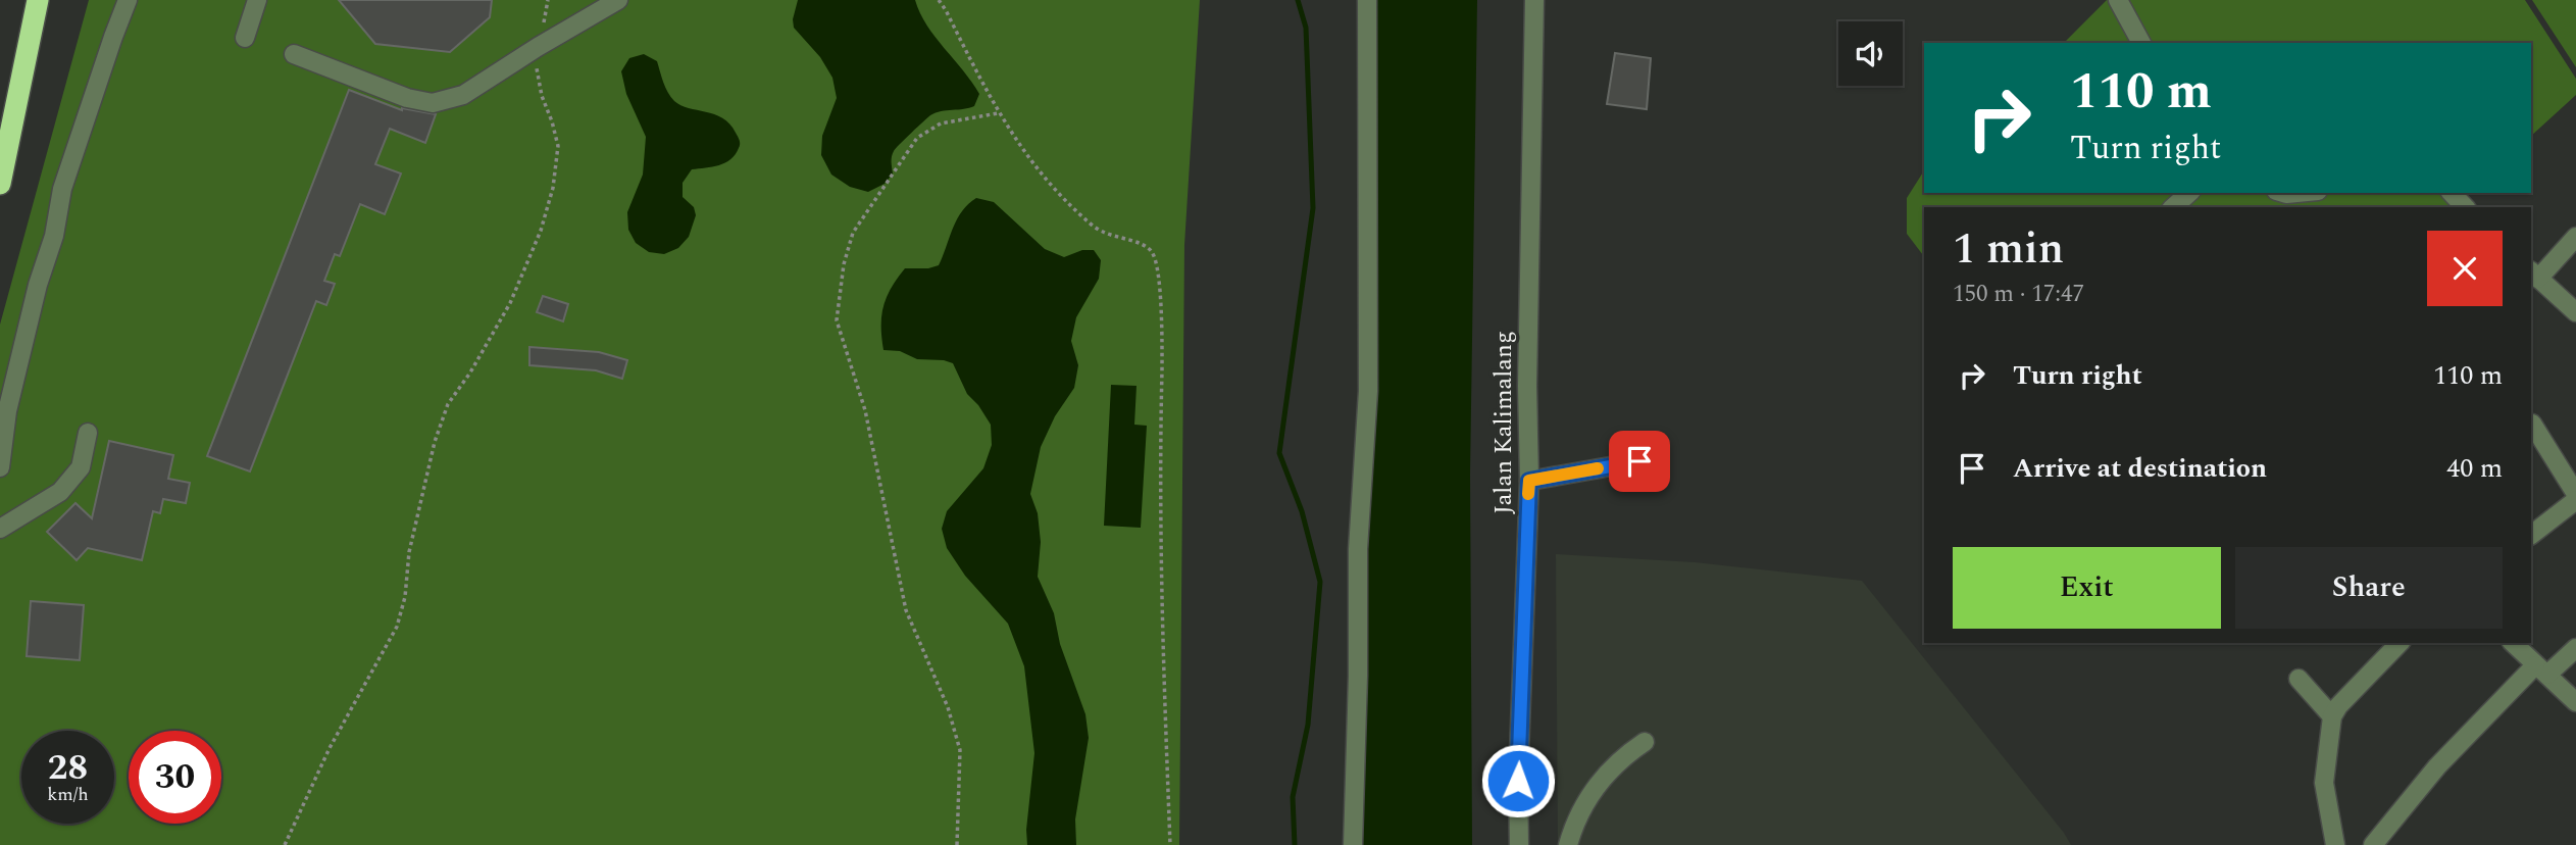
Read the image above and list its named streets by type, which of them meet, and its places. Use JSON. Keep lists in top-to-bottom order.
{
  "streets": {
    "street": ["Jalan Kalimalang"]
  },
  "page": {
    "turn": ["110 m", "Turn right"],
    "heading": ["1 min", "150 m · 17:47"],
    "list": [
      {
        "name": "Turn right",
        "value": "110 m"
      },
      {
        "name": "Arrive at destination",
        "value": "40 m"
      }
    ],
    "buttons": ["Exit", "Share"],
    "speed": "28 km/h",
    "limit": "30"
  }
}
